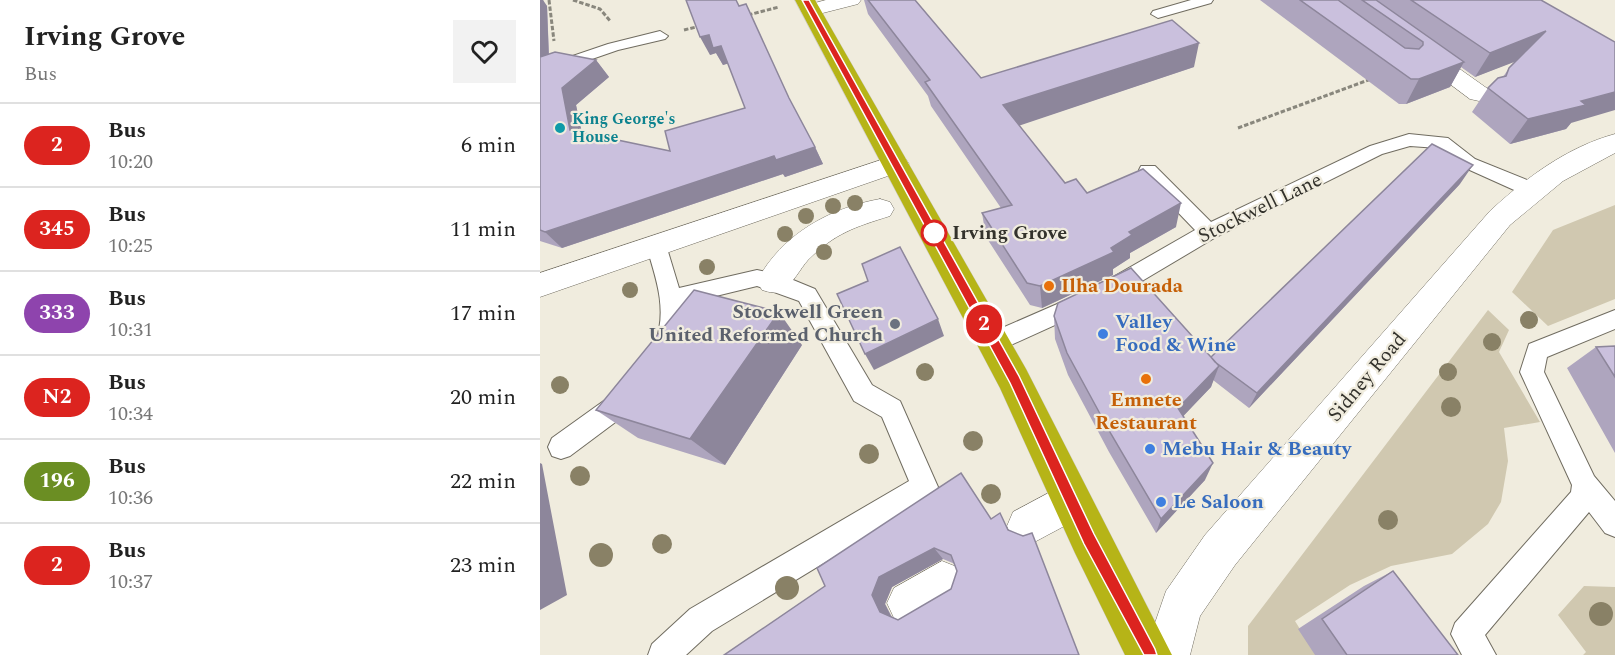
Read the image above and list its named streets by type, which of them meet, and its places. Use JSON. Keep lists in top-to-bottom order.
{
  "streets": {
    "street": ["Sidney Road"],
    "lane": ["Stockwell Lane"]
  },
  "crossings": [
    ["Stockwell Lane", "Sidney Road"]
  ],
  "places": [
    "King George's House",
    "Irving Grove",
    "Ilha Dourada",
    "Stockwell Green United Reformed Church",
    "Valley Food & Wine",
    "Emnete Restaurant",
    "Mebu Hair & Beauty",
    "Le Saloon"
  ],
  "lines": ["bus line 2"],
  "page": {
    "heading": ["Irving Grove", "Bus"],
    "on_map": "2",
    "list": [
      {
        "mark": "2",
        "name": "Bus",
        "note": "10:20",
        "value": "6 min"
      },
      {
        "mark": "345",
        "name": "Bus",
        "note": "10:25",
        "value": "11 min"
      },
      {
        "mark": "333",
        "name": "Bus",
        "note": "10:31",
        "value": "17 min"
      },
      {
        "mark": "N2",
        "name": "Bus",
        "note": "10:34",
        "value": "20 min"
      },
      {
        "mark": "196",
        "name": "Bus",
        "note": "10:36",
        "value": "22 min"
      },
      {
        "mark": "2",
        "name": "Bus",
        "note": "10:37",
        "value": "23 min"
      }
    ]
  }
}
